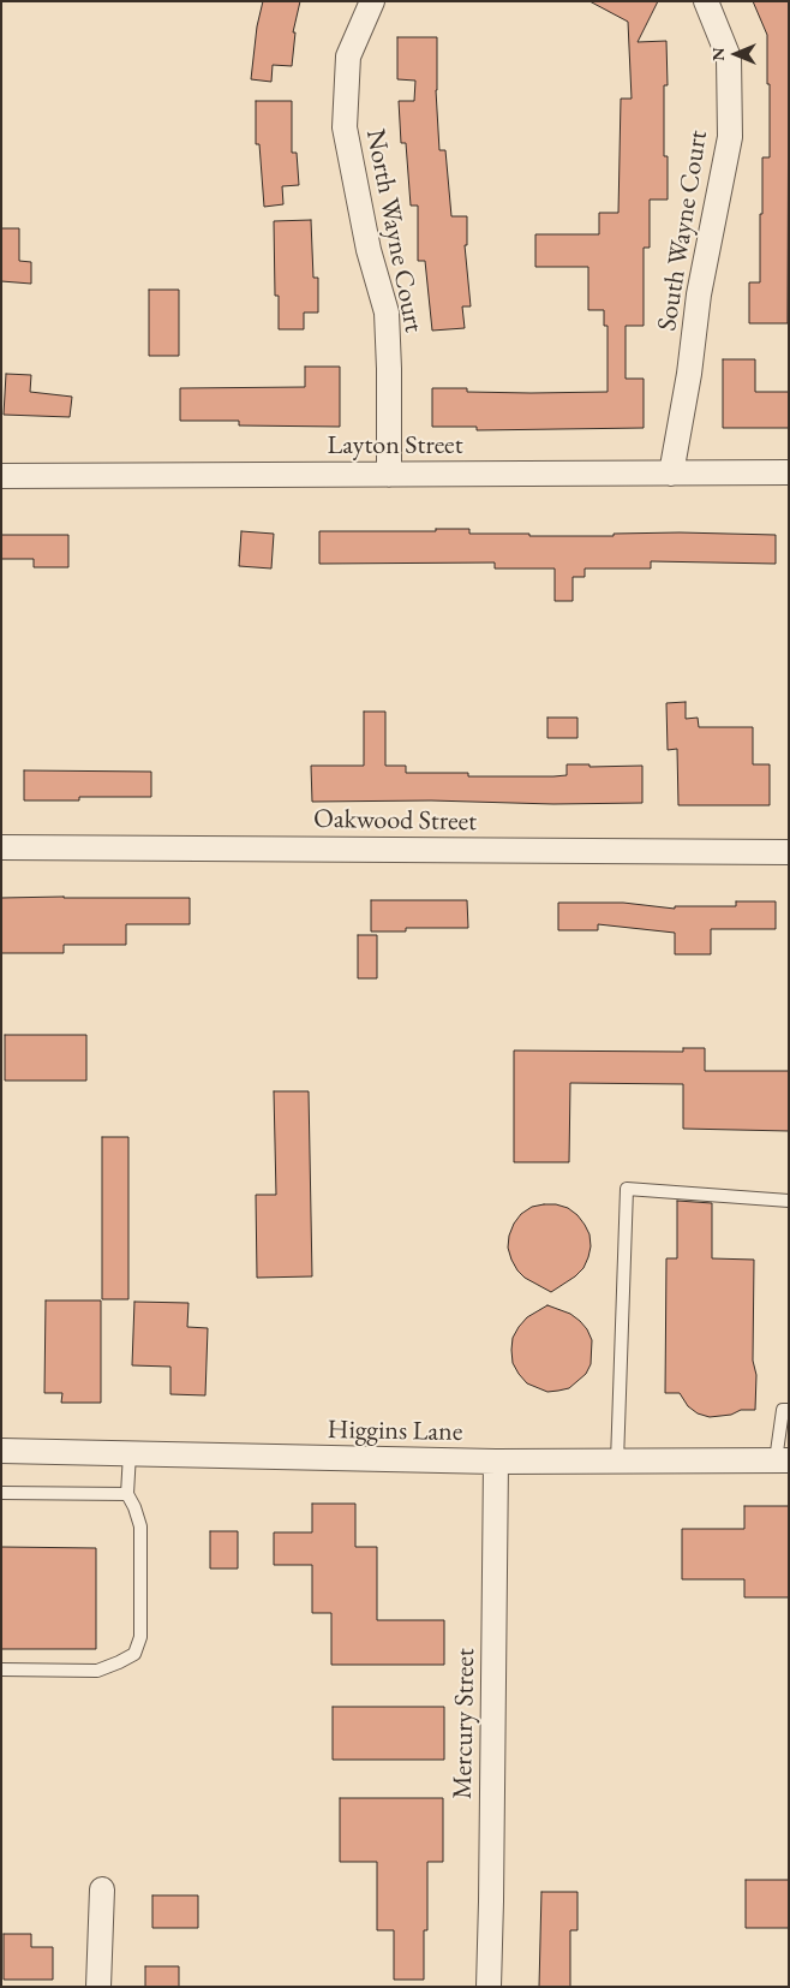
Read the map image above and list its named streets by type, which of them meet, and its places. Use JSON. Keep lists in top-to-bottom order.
{
  "streets": {
    "street": [
      "North Wayne Court",
      "South Wayne Court",
      "Layton Street",
      "Oakwood Street",
      "Higgins Lane",
      "Mercury Street"
    ]
  },
  "crossings": [
    ["North Wayne Court", "Layton Street"],
    ["South Wayne Court", "Layton Street"],
    ["Higgins Lane", "Mercury Street"]
  ],
  "north": "left"
}
